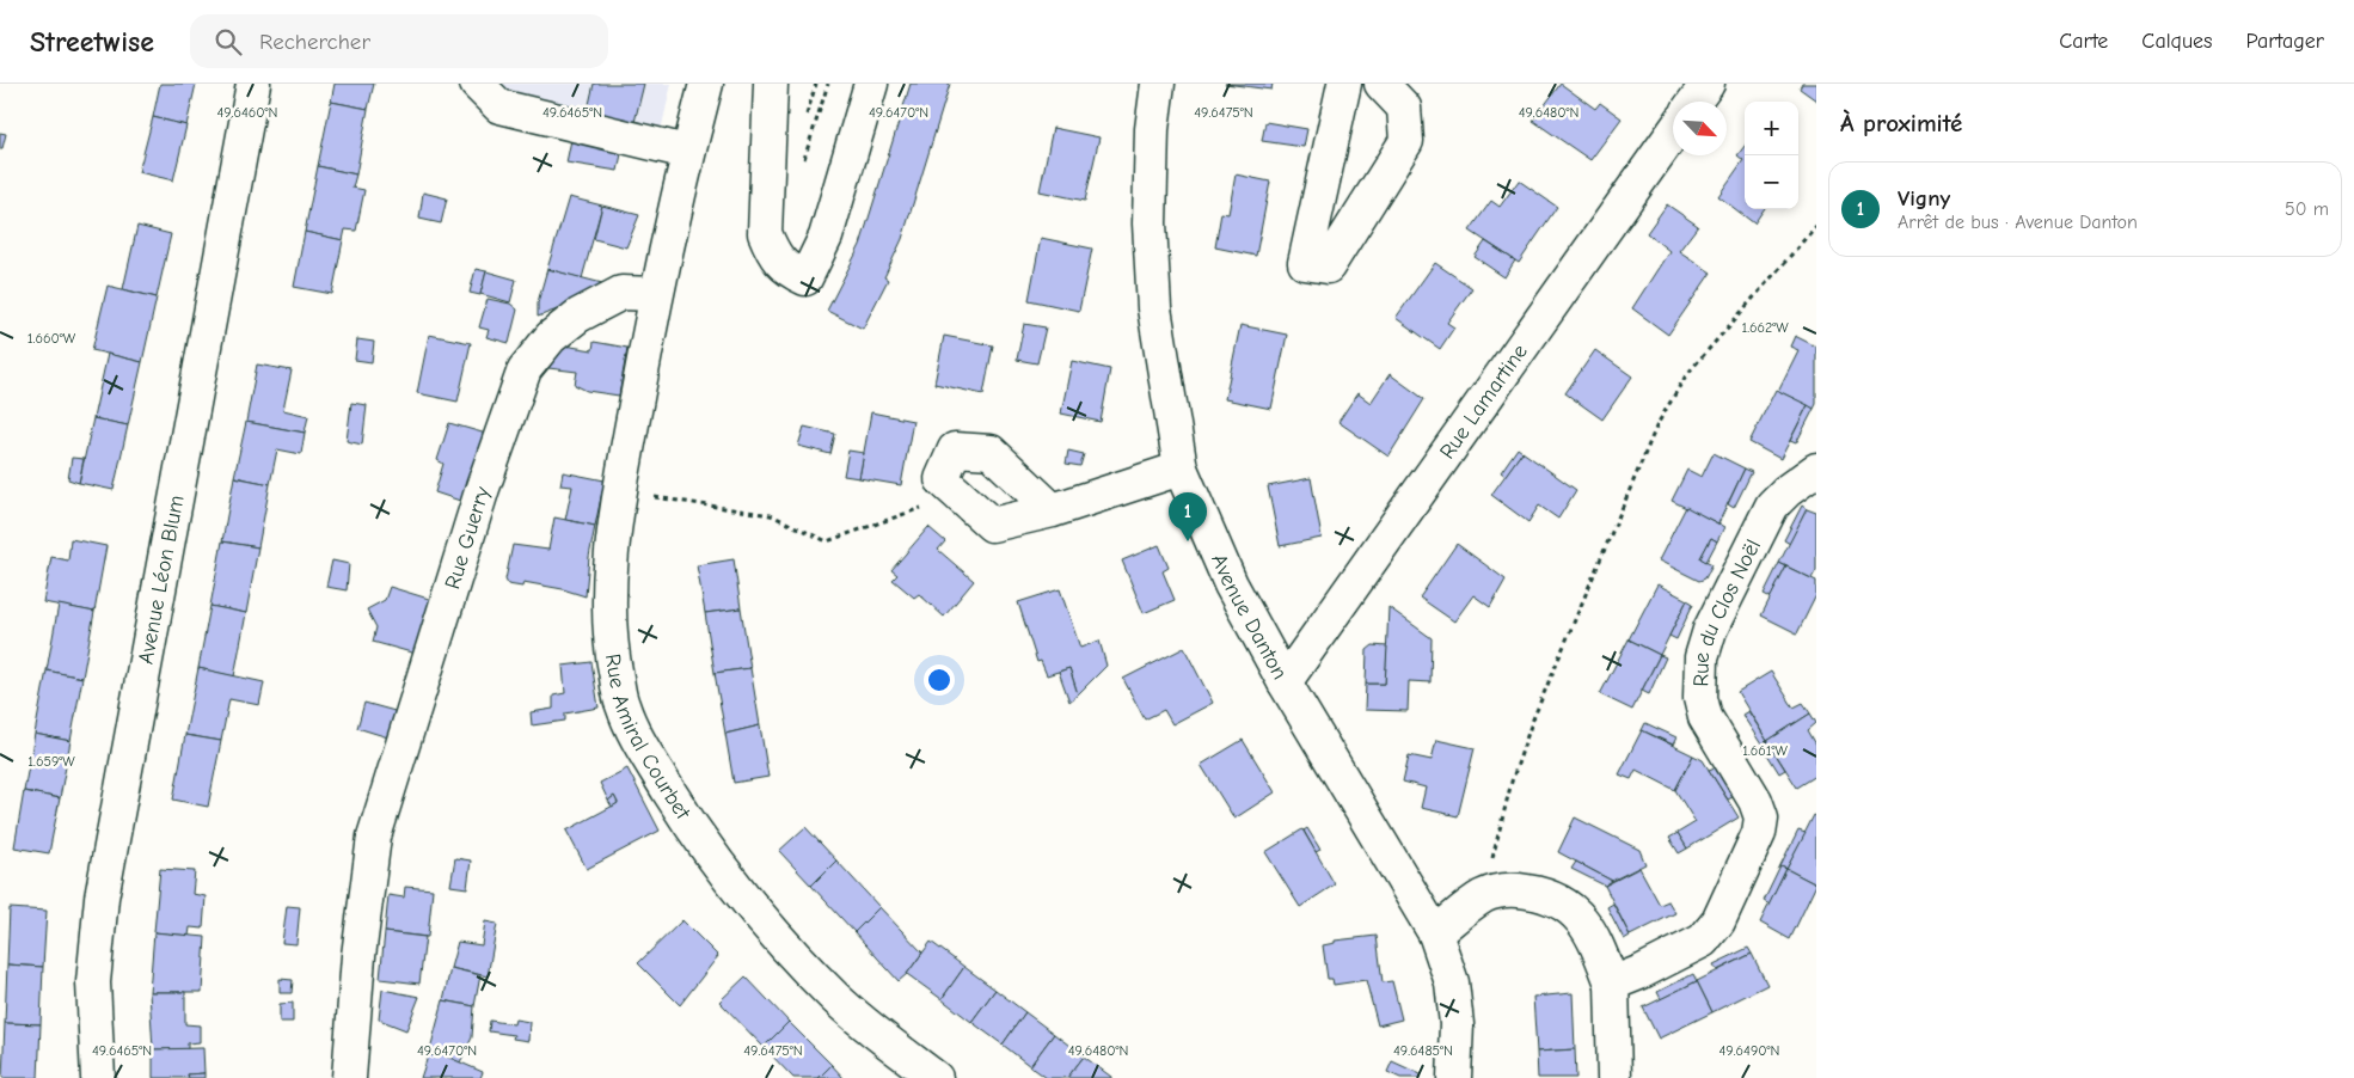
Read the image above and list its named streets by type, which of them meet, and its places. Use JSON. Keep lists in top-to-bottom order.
{
  "streets": {
    "street": [
      "Rue Lamartine",
      "Rue Guerry",
      "Avenue Léon Blum",
      "Rue du Clos Noël",
      "Avenue Danton",
      "Rue Amiral Courbet"
    ]
  },
  "crossings": [
    ["Rue Lamartine", "Avenue Danton"],
    ["Rue Guerry", "Rue Amiral Courbet"]
  ],
  "north": "bottom right",
  "page": {
    "header": "Streetwise",
    "search": "Rechercher",
    "nav": ["Carte", "Calques", "Partager"],
    "heading": "À proximité",
    "map_buttons": ["+", "−"],
    "list": [
      {
        "mark": "1",
        "name": "Vigny",
        "note": "Arrêt de bus · Avenue Danton",
        "value": "50 m"
      }
    ],
    "pins": "1"
  },
  "coordinates": [
    "49.6460°N",
    "49.6465°N",
    "49.6470°N",
    "49.6475°N",
    "49.6480°N",
    "1.662°W",
    "1.660°W",
    "1.661°W",
    "1.659°W",
    "49.6485°N",
    "49.6490°N"
  ]
}
